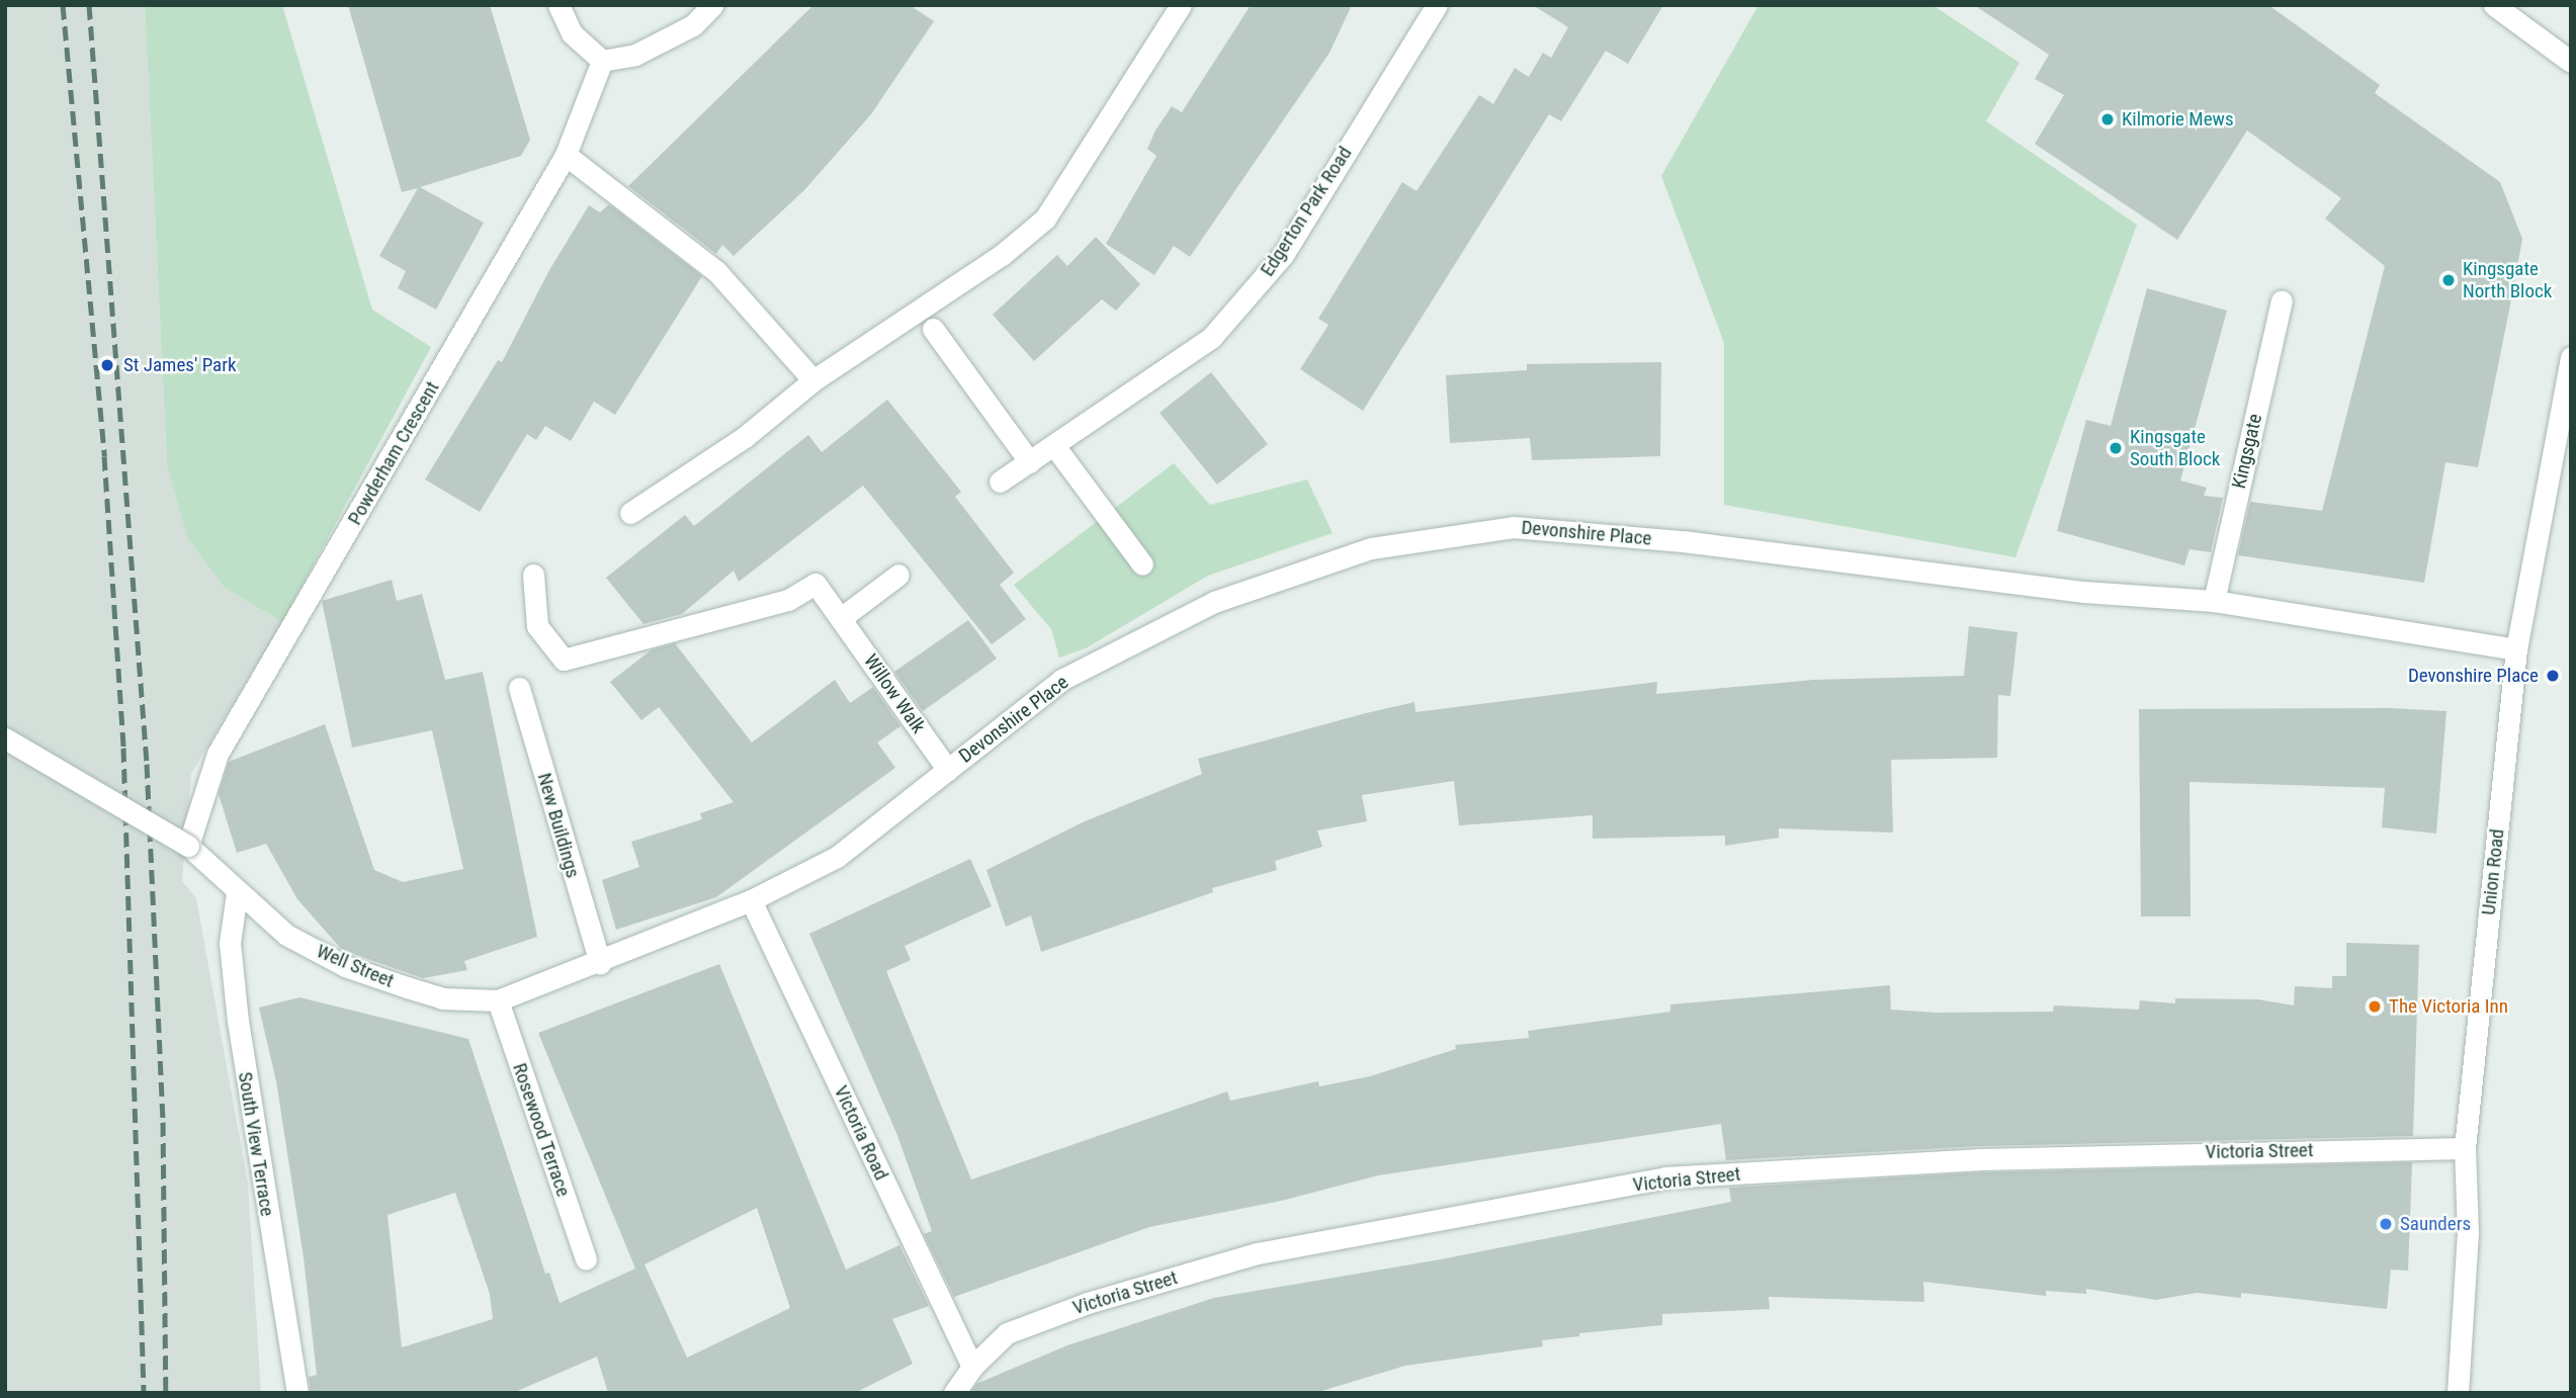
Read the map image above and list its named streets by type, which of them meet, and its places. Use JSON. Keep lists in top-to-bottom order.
{
  "streets": {
    "street": [
      "Edgerton Park Road",
      "Kingsgate",
      "Powderham Crescent",
      "Devonshire Place",
      "Willow Walk",
      "New Buildings",
      "Union Road",
      "Well Street",
      "Rosewood Terrace",
      "Victoria Road",
      "South View Terrace",
      "Victoria Street"
    ]
  },
  "crossings": [
    ["Kingsgate", "Devonshire Place"],
    ["Powderham Crescent", "Well Street"],
    ["Devonshire Place", "Willow Walk"],
    ["Devonshire Place", "Union Road"],
    ["Devonshire Place", "Well Street"],
    ["Devonshire Place", "Victoria Road"],
    ["New Buildings", "Well Street"],
    ["Union Road", "Victoria Street"],
    ["Well Street", "Rosewood Terrace"],
    ["Well Street", "Victoria Road"],
    ["Well Street", "South View Terrace"],
    ["Victoria Road", "Victoria Street"]
  ],
  "places": [
    "Kilmorie Mews",
    "Kingsgate North Block",
    "St James' Park",
    "Kingsgate South Block",
    "Devonshire Place",
    "The Victoria Inn",
    "Saunders"
  ]
}
